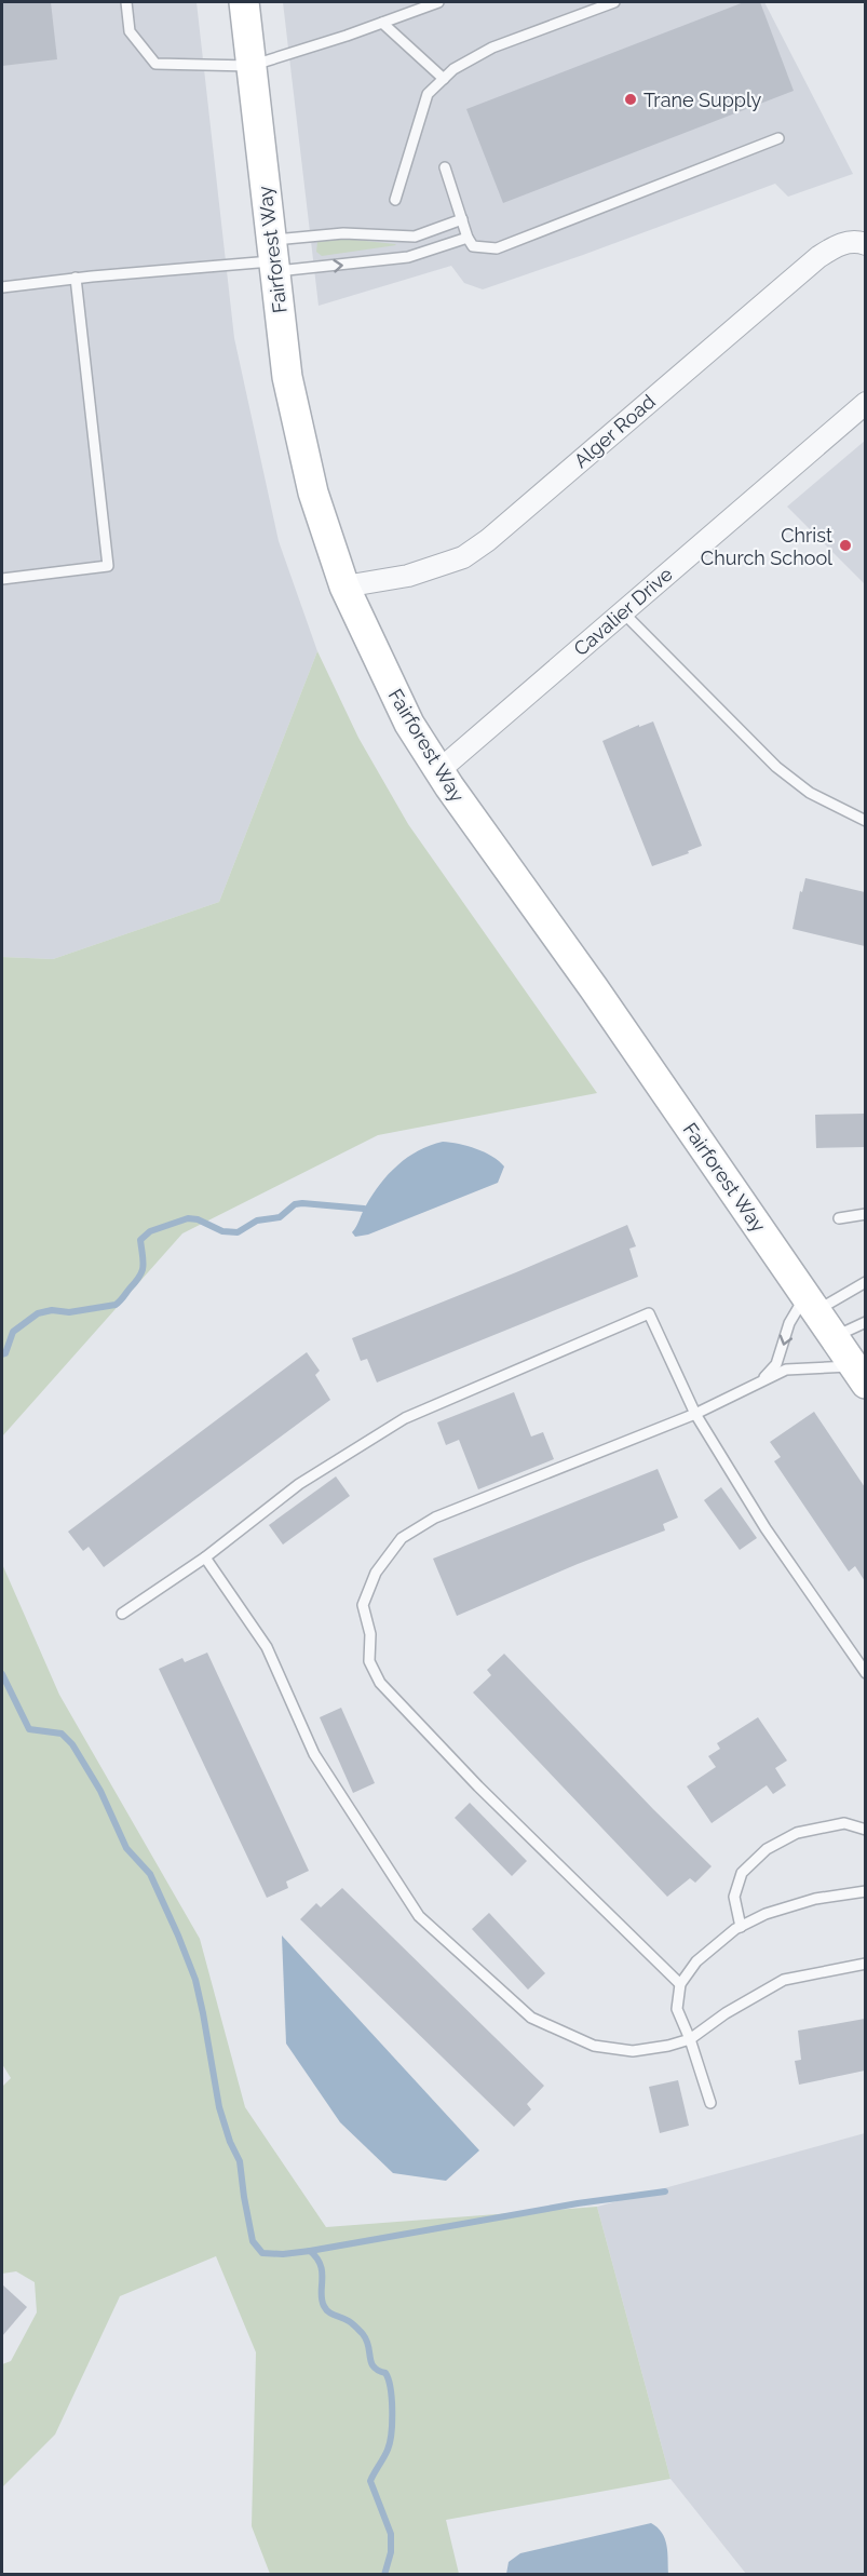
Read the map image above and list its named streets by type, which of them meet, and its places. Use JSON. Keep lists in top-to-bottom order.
{
  "streets": {
    "main road": ["Fairforest Way"],
    "street": ["Alger Road", "Cavalier Drive"]
  },
  "crossings": [
    ["Fairforest Way", "Alger Road"],
    ["Fairforest Way", "Cavalier Drive"]
  ],
  "places": ["Trane Supply", "Christ Church School"]
}
